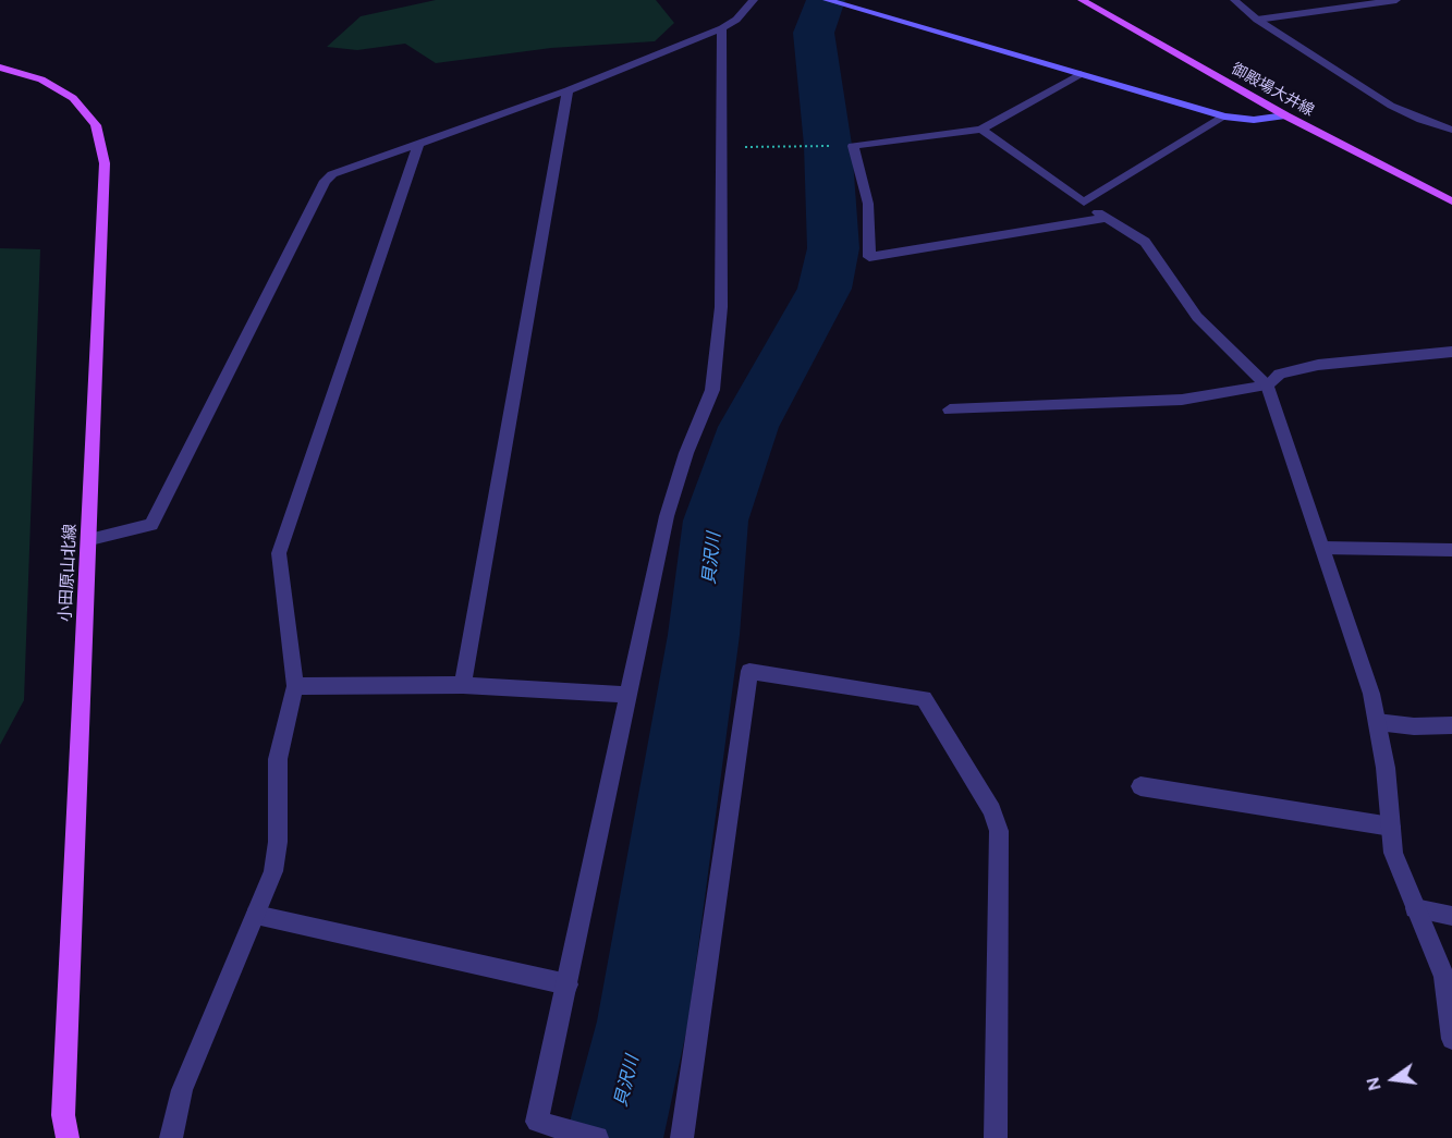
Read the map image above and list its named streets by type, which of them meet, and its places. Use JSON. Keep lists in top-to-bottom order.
{
  "streets": {
    "main road": ["御殿場大井線", "小田原山北線"]
  },
  "water": ["貝沢川"],
  "north": "left"
}
